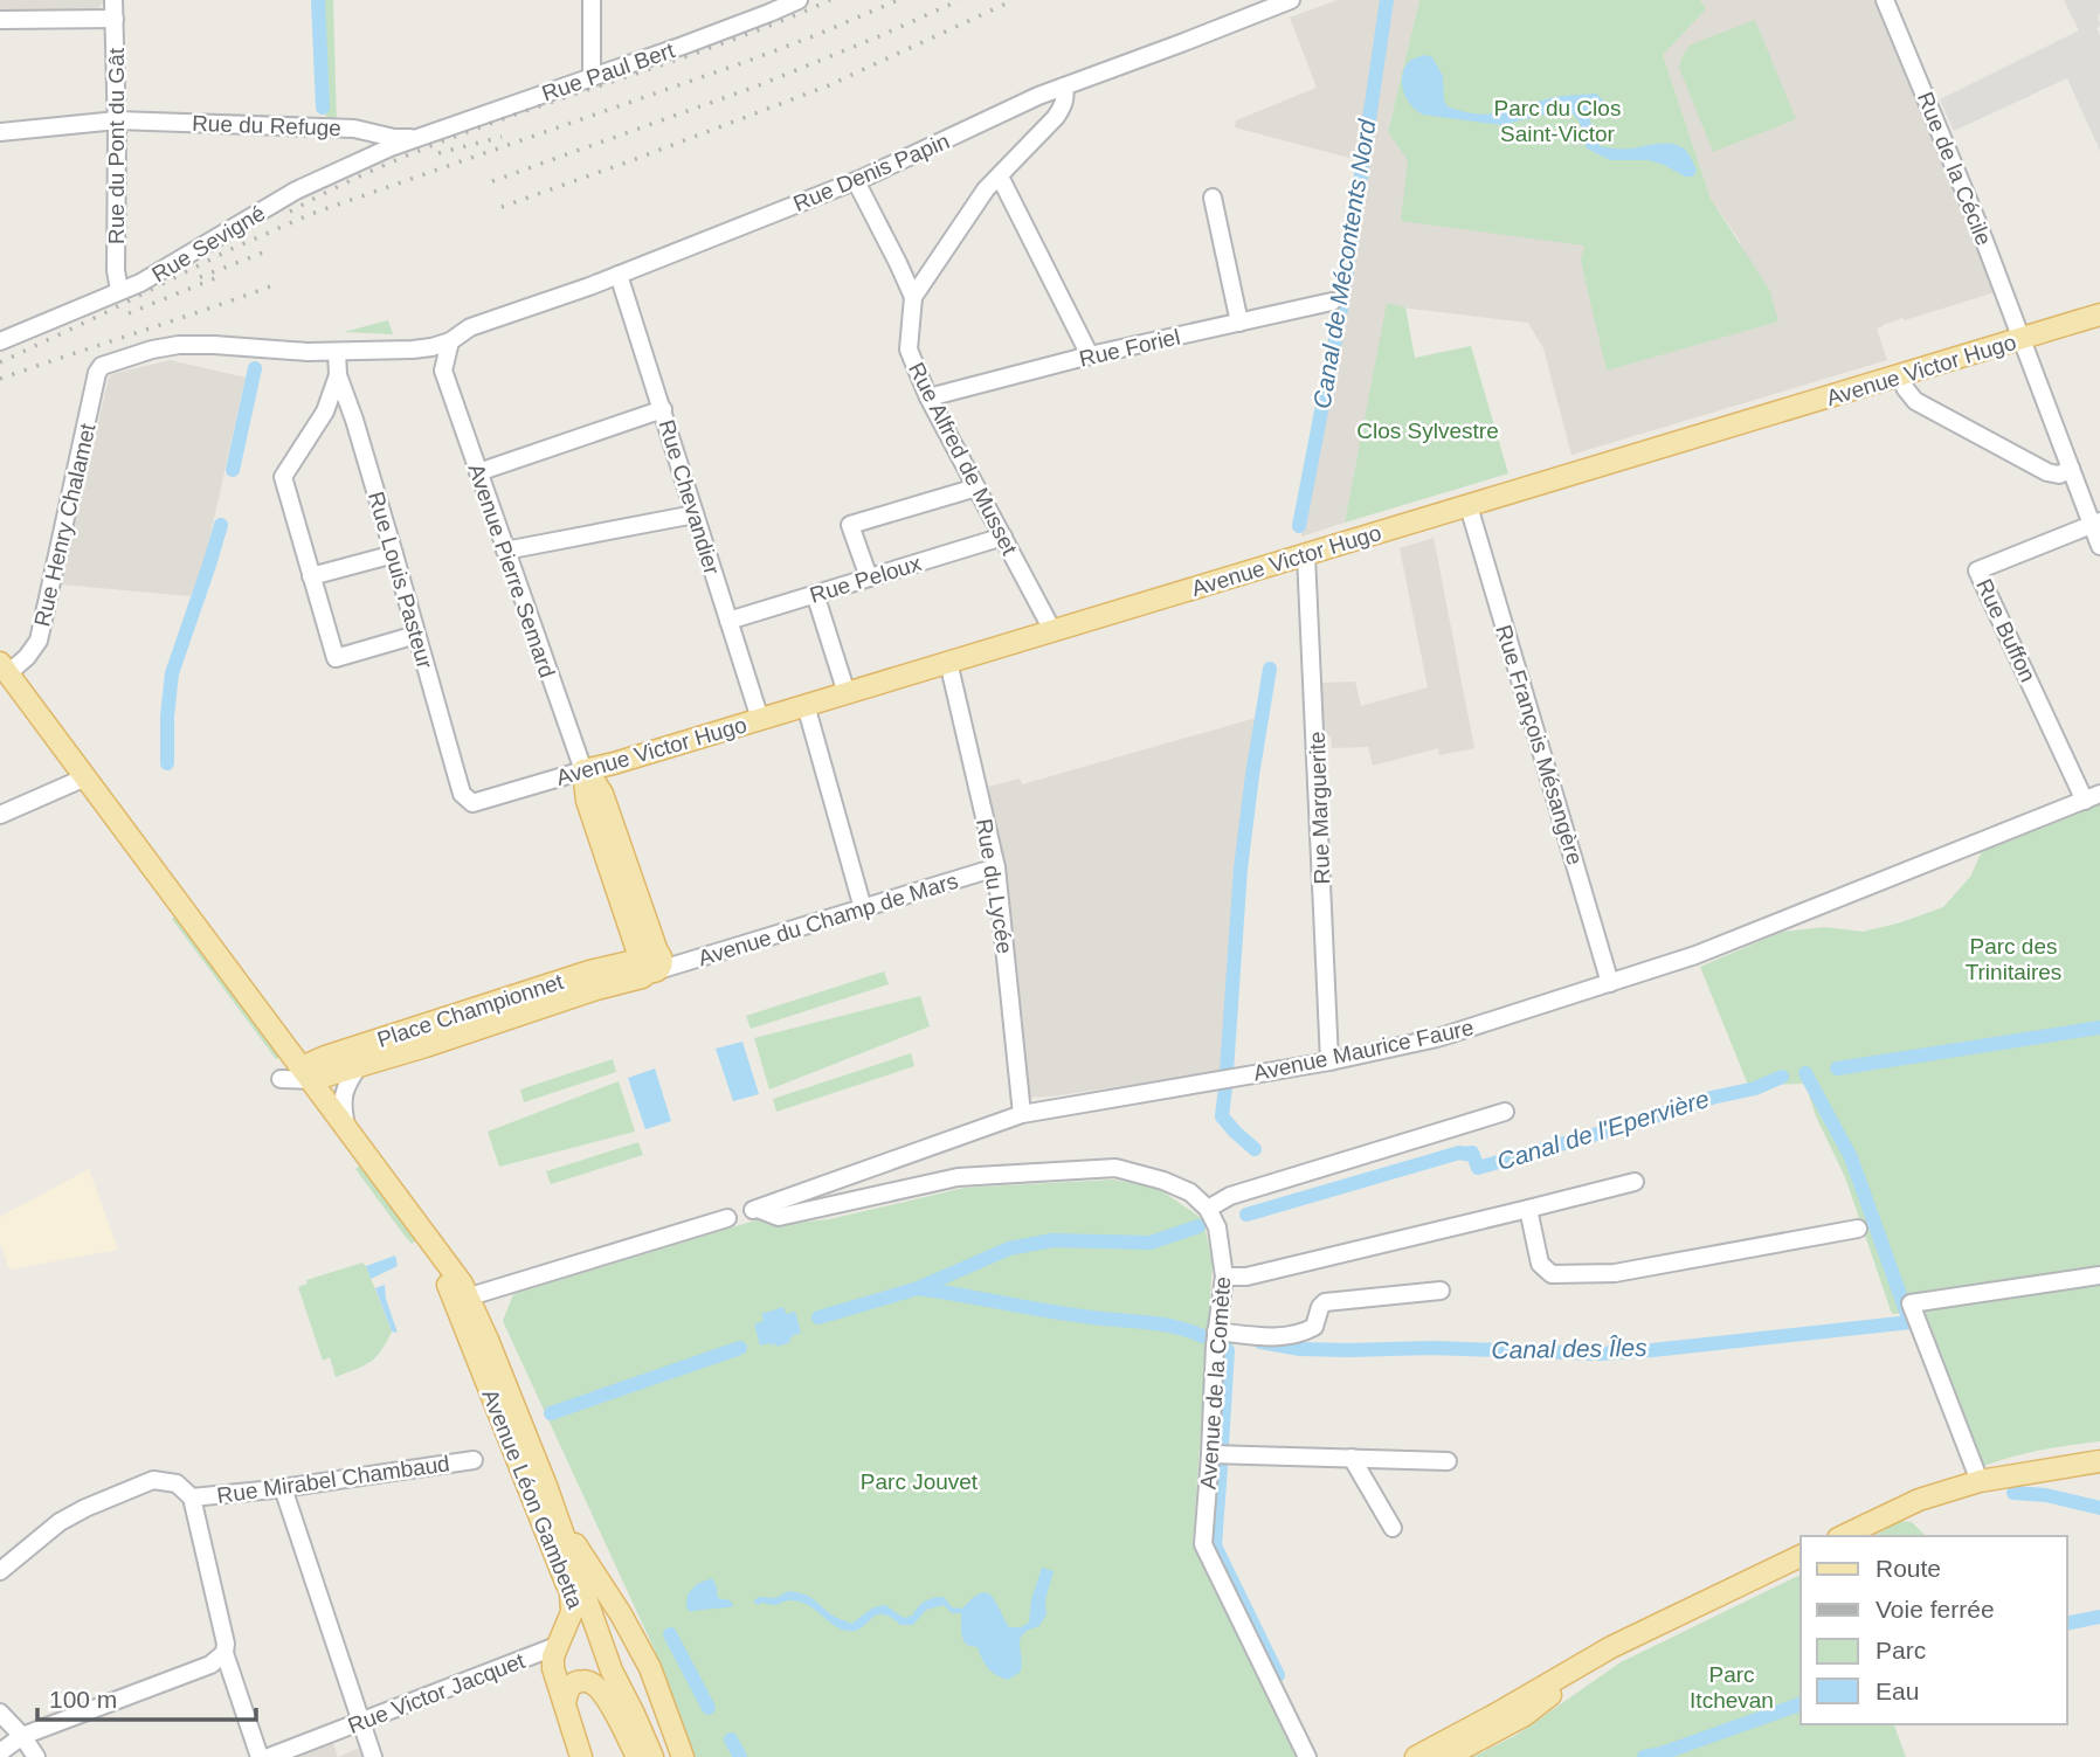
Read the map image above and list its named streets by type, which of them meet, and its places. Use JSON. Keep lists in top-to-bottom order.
{
  "streets": {
    "main road": ["Avenue Victor Hugo", "Place Championnet", "Avenue Léon Gambetta"],
    "street": [
      "Rue Paul Bert",
      "Rue du Refuge",
      "Rue du Pont du Gât",
      "Rue de la Cécile",
      "Rue Denis Papin",
      "Rue Sevigné",
      "Rue Foriel",
      "Rue Alfred de Musset",
      "Rue Chevandier",
      "Rue Henry Chalamet",
      "Avenue Pierre Semard",
      "Rue Peloux",
      "Rue Louis Pasteur",
      "Rue Buffon",
      "Rue François Mésangère",
      "Rue Marguerite",
      "Rue du Lycée",
      "Avenue du Champ de Mars",
      "Avenue Maurice Faure",
      "Avenue de la Comète",
      "Rue Mirabel Chambaud",
      "Rue Victor Jacquet"
    ]
  },
  "crossings": [
    ["Rue Paul Bert", "Rue du Refuge"],
    ["Rue Paul Bert", "Rue Sevigné"],
    ["Rue du Refuge", "Rue du Pont du Gât"],
    ["Rue du Refuge", "Rue Sevigné"],
    ["Rue du Pont du Gât", "Rue Sevigné"],
    ["Rue de la Cécile", "Avenue Victor Hugo"],
    ["Rue de la Cécile", "Rue Buffon"],
    ["Rue Denis Papin", "Rue Alfred de Musset"],
    ["Rue Denis Papin", "Rue Chevandier"],
    ["Rue Denis Papin", "Rue Henry Chalamet"],
    ["Rue Denis Papin", "Rue Louis Pasteur"],
    ["Rue Foriel", "Rue Alfred de Musset"],
    ["Avenue Victor Hugo", "Rue Alfred de Musset"],
    ["Avenue Victor Hugo", "Rue Chevandier"],
    ["Avenue Victor Hugo", "Avenue Pierre Semard"],
    ["Avenue Victor Hugo", "Rue Louis Pasteur"],
    ["Avenue Victor Hugo", "Rue François Mésangère"],
    ["Avenue Victor Hugo", "Rue Marguerite"],
    ["Avenue Victor Hugo", "Rue du Lycée"],
    ["Rue Alfred de Musset", "Rue Peloux"],
    ["Rue Chevandier", "Rue Peloux"],
    ["Rue Henry Chalamet", "Avenue Léon Gambetta"],
    ["Rue Buffon", "Avenue Maurice Faure"],
    ["Rue François Mésangère", "Avenue Maurice Faure"],
    ["Rue Marguerite", "Avenue Maurice Faure"],
    ["Rue du Lycée", "Avenue du Champ de Mars"],
    ["Rue du Lycée", "Avenue Maurice Faure"],
    ["Avenue du Champ de Mars", "Place Championnet"],
    ["Place Championnet", "Avenue Léon Gambetta"],
    ["Avenue Maurice Faure", "Avenue de la Comète"]
  ],
  "water": ["Canal de Mécontents Nord", "Canal de l'Epervière", "Canal des Îles"],
  "parks": [
    "Parc du Clos Saint-Victor",
    "Clos Sylvestre",
    "Parc des Trinitaires",
    "Parc Jouvet",
    "Parc Itchevan"
  ],
  "legend": [
    "Route",
    "Voie ferrée",
    "Parc",
    "Eau"
  ],
  "scale_bar": "100 m"
}
